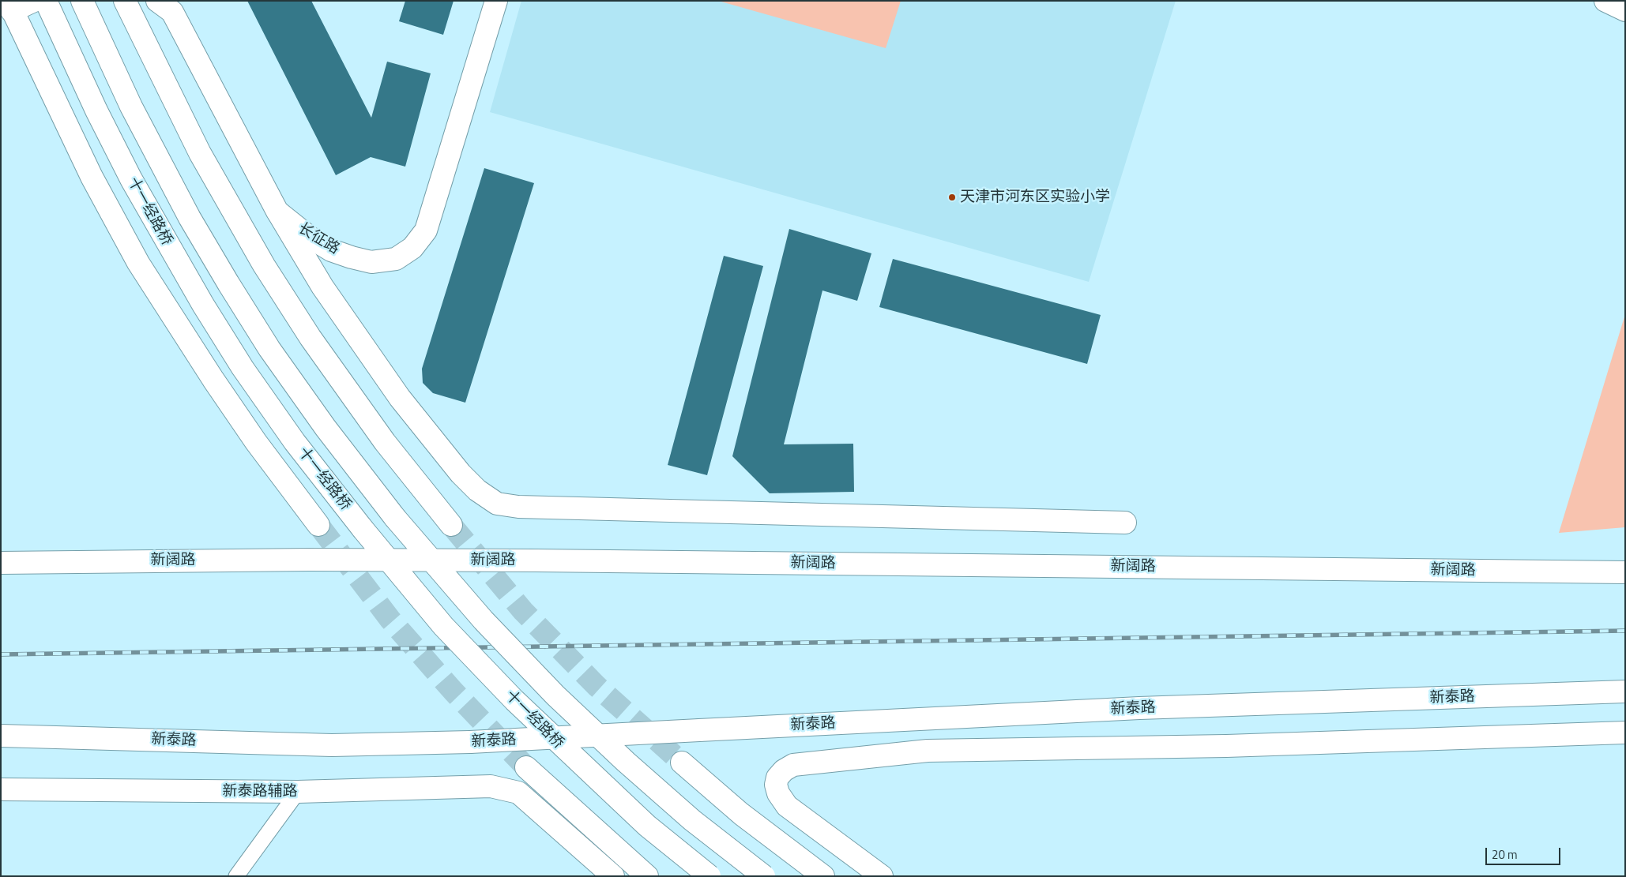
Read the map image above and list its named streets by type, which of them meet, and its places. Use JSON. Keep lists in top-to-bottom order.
{
  "streets": {
    "main road": [
      "十一经路桥",
      "长征路",
      "新阔路",
      "新泰路",
      "新泰路辅路"
    ]
  },
  "places": ["天津市河东区实验小学"],
  "scale_bar": "20 m"
}
